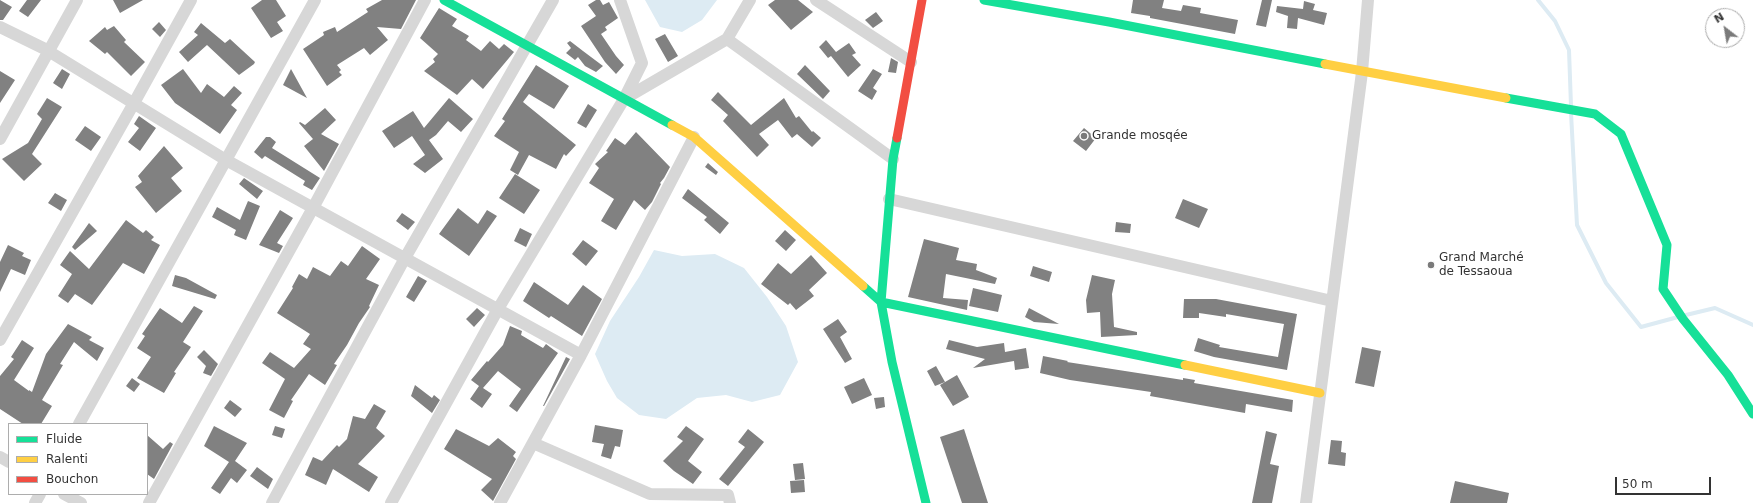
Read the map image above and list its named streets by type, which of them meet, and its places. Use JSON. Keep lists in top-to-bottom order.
{
  "places": ["Grande mosqée", "Grand Marché de Tessaoua"],
  "legend": ["Fluide", "Ralenti", "Bouchon"],
  "scale_bar": "50 m",
  "north": "top left"
}
